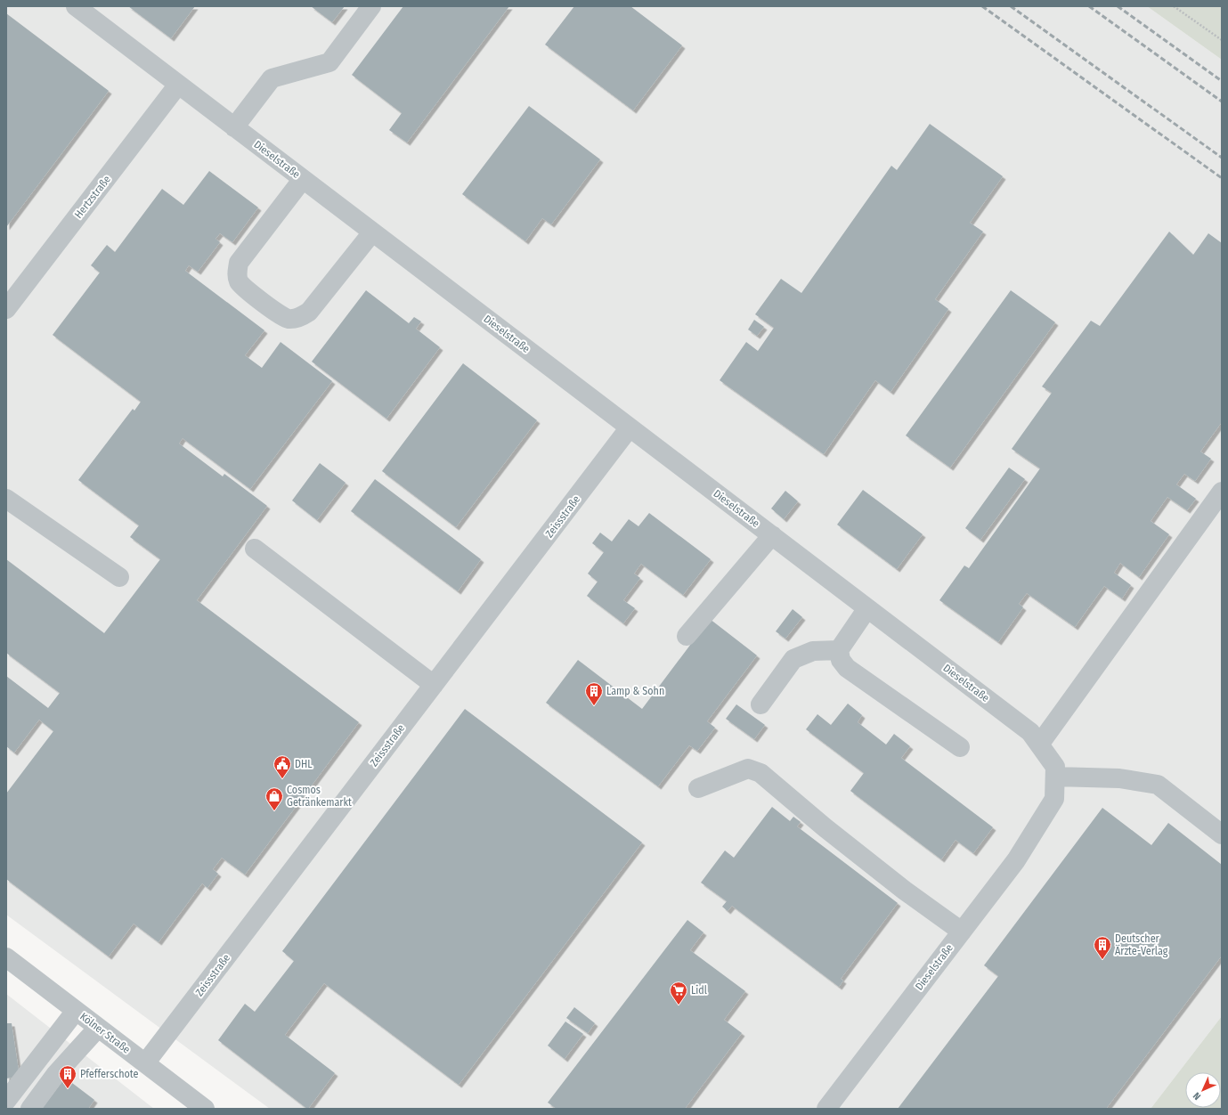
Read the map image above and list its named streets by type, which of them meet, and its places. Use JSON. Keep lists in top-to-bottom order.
{
  "streets": {
    "street": [
      "Dieselstraße",
      "Hertzstraße",
      "Zeissstraße",
      "Kölner Straße"
    ]
  },
  "crossings": [
    ["Dieselstraße", "Hertzstraße"],
    ["Dieselstraße", "Zeissstraße"],
    ["Zeissstraße", "Kölner Straße"]
  ],
  "places": {
    "building": ["Lamp & Sohn", "Deutscher Ärzte-Verlag", "Pfefferschote"],
    "public building": ["DHL"],
    "shop": ["Cosmos Getränkemarkt"],
    "supermarket": ["Lidl"]
  },
  "north": "bottom left"
}
